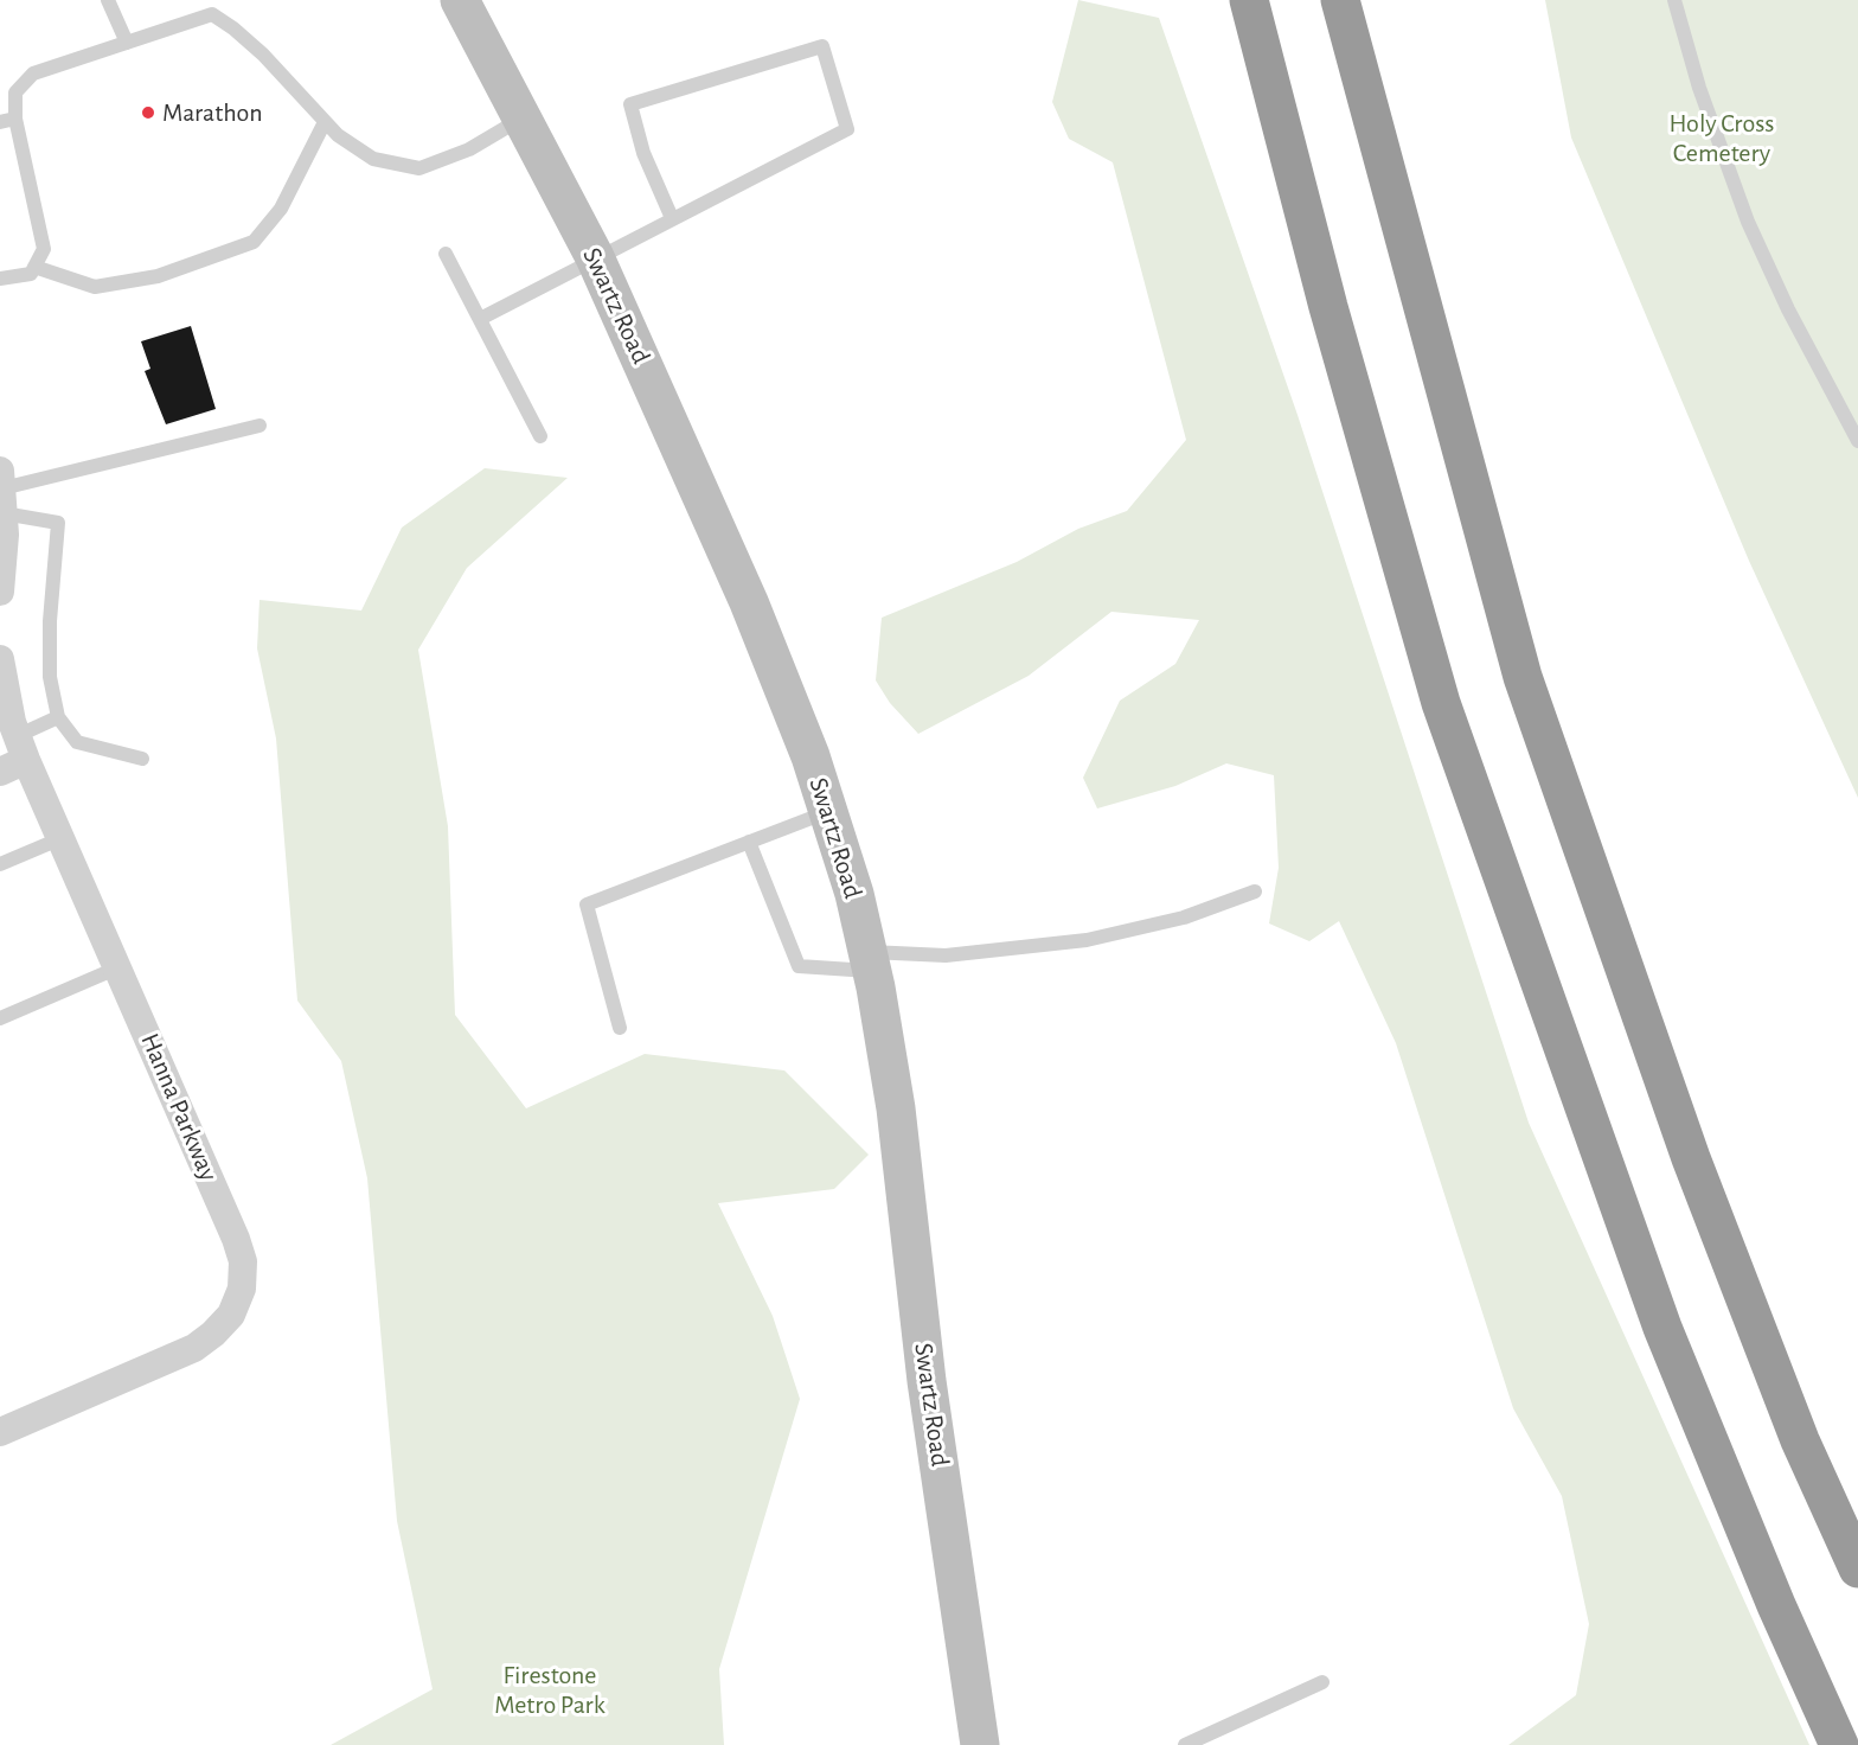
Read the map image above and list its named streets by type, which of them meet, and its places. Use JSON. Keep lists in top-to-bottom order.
{
  "streets": {
    "street": ["Swartz Road", "Hanna Parkway"]
  },
  "parks": ["Holy Cross Cemetery", "Firestone Metro Park"],
  "places": ["Marathon"]
}
